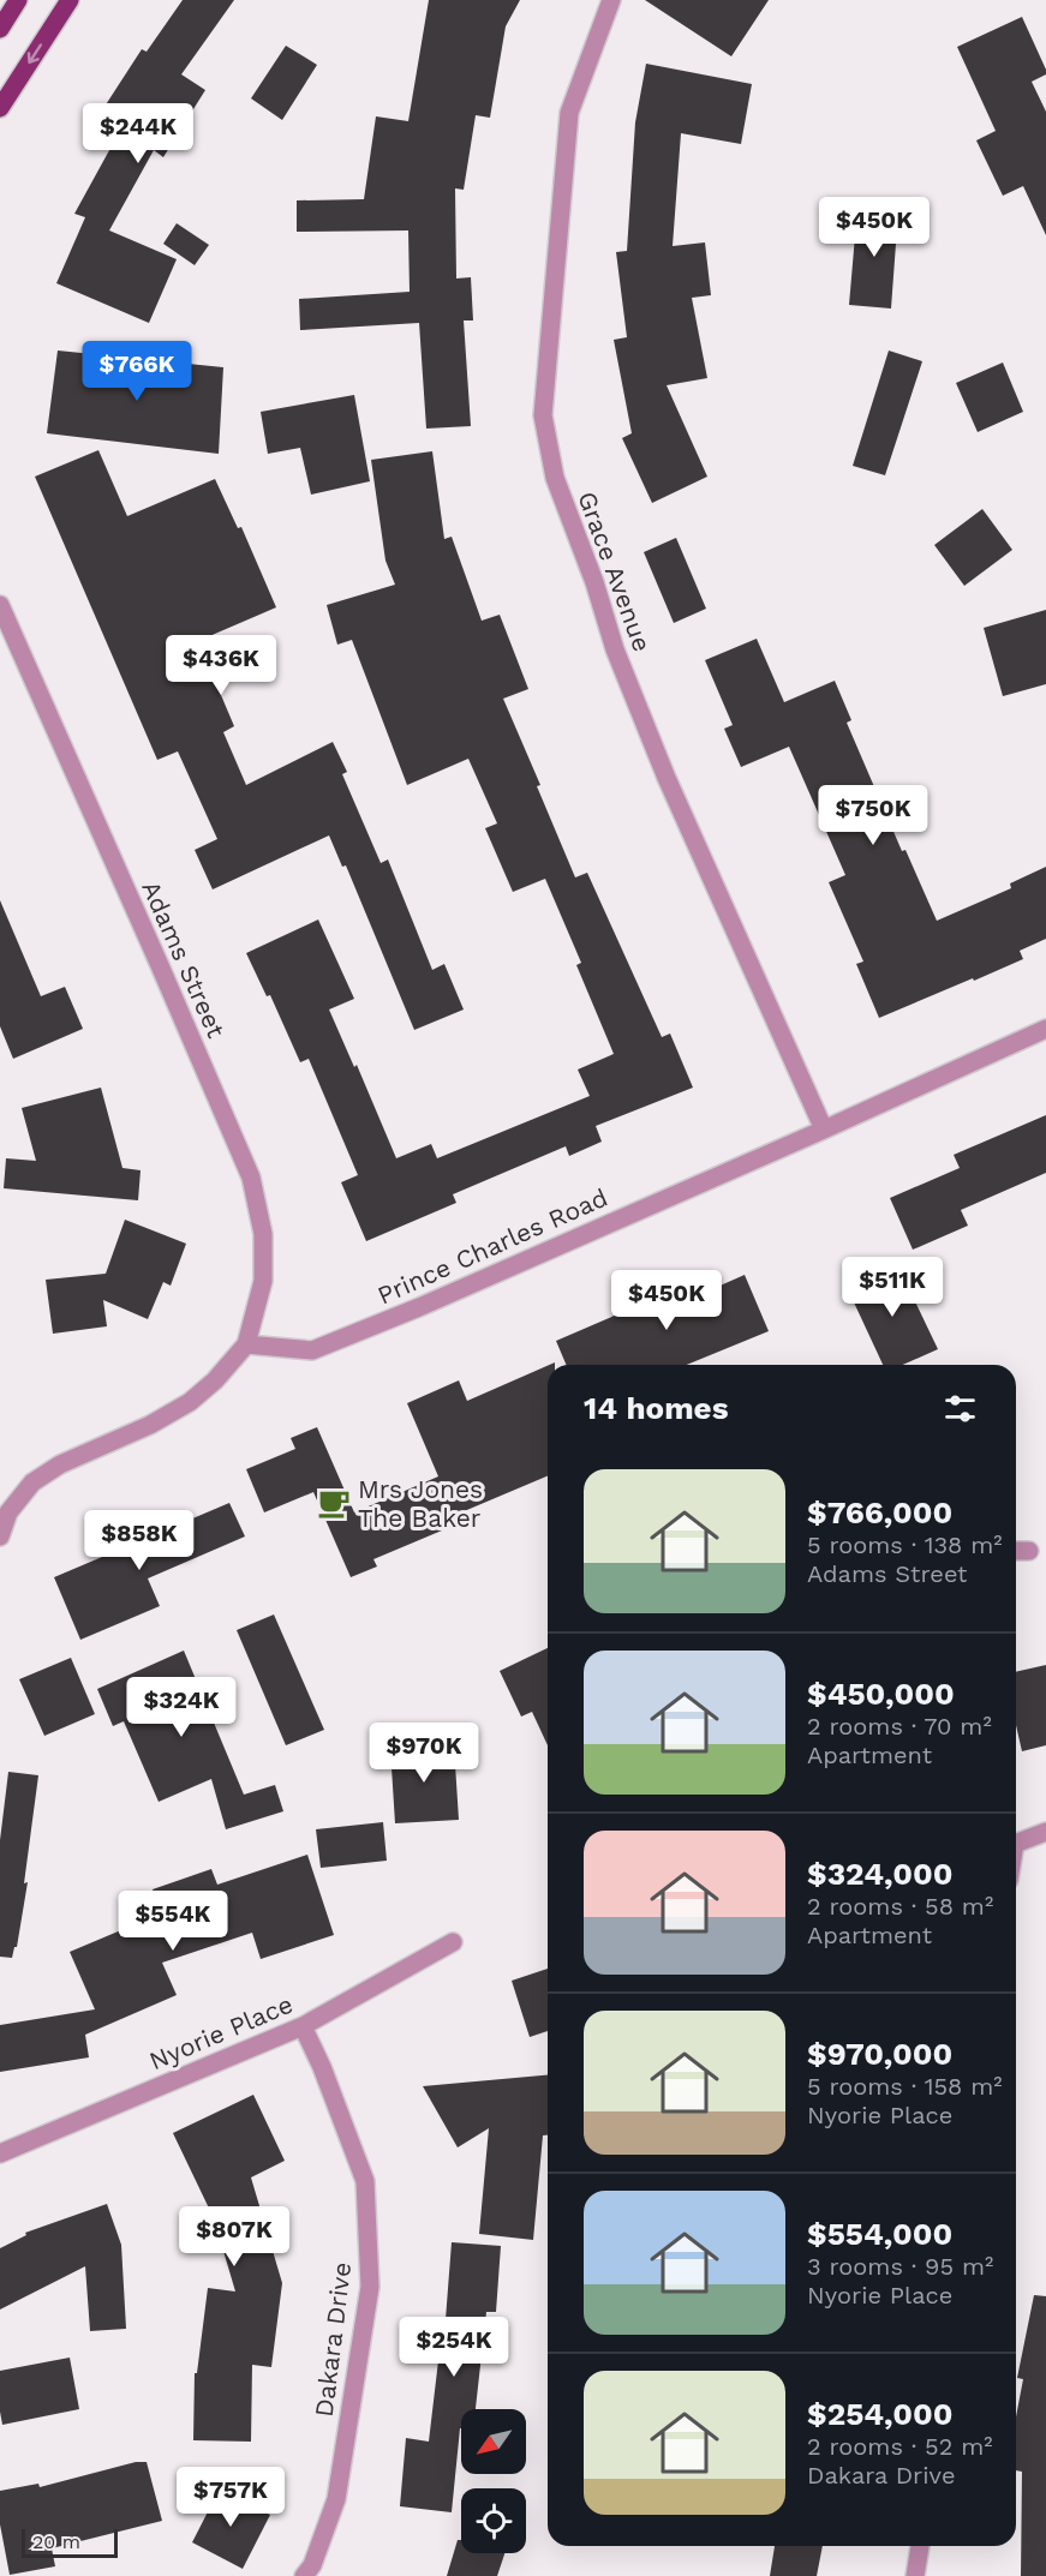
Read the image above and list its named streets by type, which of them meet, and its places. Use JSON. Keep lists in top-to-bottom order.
{
  "streets": {
    "street": [
      "Grace Avenue",
      "Adams Street",
      "Prince Charles Road",
      "Nyorie Place",
      "Dakara Drive"
    ]
  },
  "crossings": [
    ["Grace Avenue", "Prince Charles Road"],
    ["Adams Street", "Prince Charles Road"],
    ["Nyorie Place", "Dakara Drive"]
  ],
  "places": {
    "cafe": ["Mrs Jones The Baker"]
  },
  "scale_bar": "20 m",
  "north": "bottom left",
  "page": {
    "price": [
      "$244K",
      "$450K",
      "$766K",
      "$436K",
      "$750K",
      "$511K",
      "$450K",
      "$858K",
      "$324K",
      "$970K",
      "$554K",
      "$807K",
      "$254K",
      "$757K"
    ],
    "heading": "14 homes",
    "list": [
      {
        "name": "$766,000",
        "note": "5 rooms · 138 m² · Adams Street"
      },
      {
        "name": "$450,000",
        "note": "2 rooms · 70 m² · Apartment"
      },
      {
        "name": "$324,000",
        "note": "2 rooms · 58 m² · Apartment"
      },
      {
        "name": "$970,000",
        "note": "5 rooms · 158 m² · Nyorie Place"
      },
      {
        "name": "$554,000",
        "note": "3 rooms · 95 m² · Nyorie Place"
      },
      {
        "name": "$254,000",
        "note": "2 rooms · 52 m² · Dakara Drive"
      }
    ],
    "scale": "20 m"
  }
}
